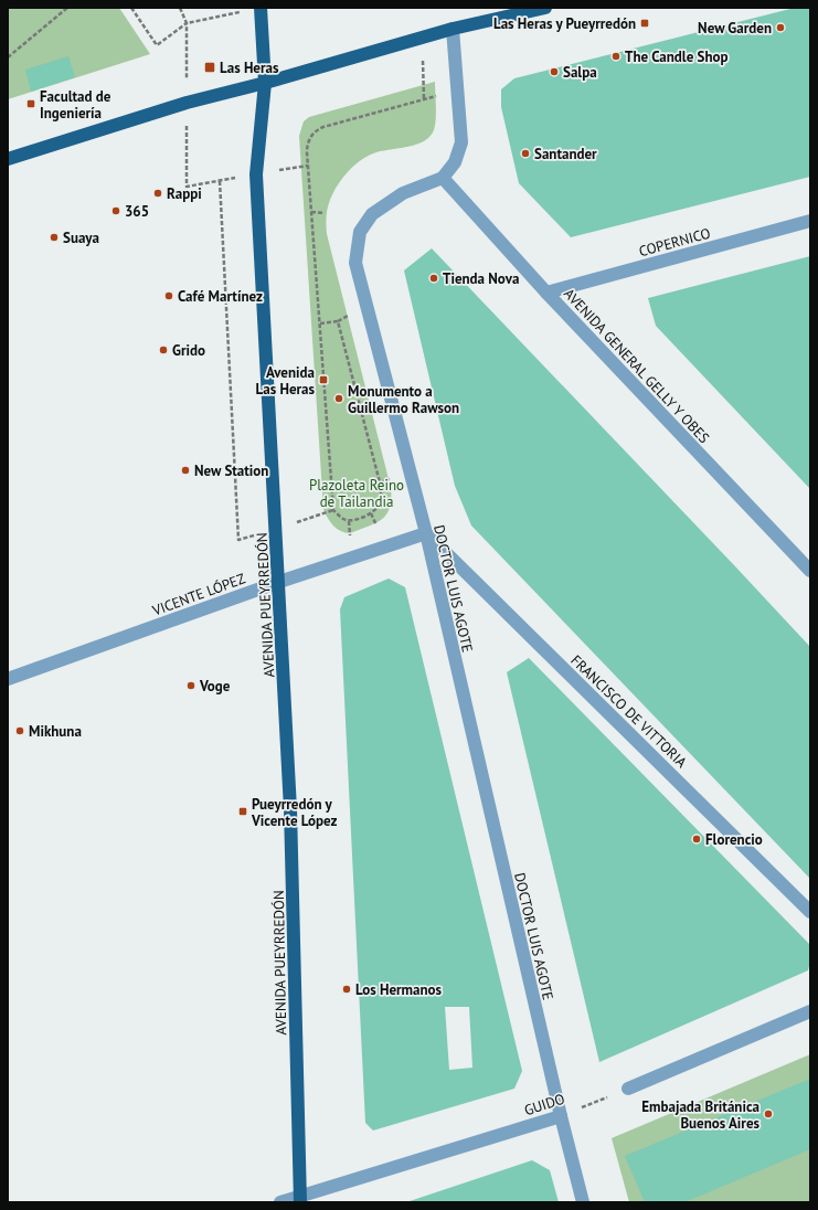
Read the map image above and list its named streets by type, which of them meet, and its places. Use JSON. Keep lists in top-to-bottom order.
{
  "streets": {
    "main road": ["AVENIDA PUEYRREDÓN"],
    "street": [
      "COPERNICO",
      "AVENIDA GENERAL GELLY Y OBES",
      "DOCTOR LUIS AGOTE",
      "VICENTE LÓPEZ",
      "FRANCISCO DE VITTORIA",
      "GUIDO"
    ]
  },
  "crossings": [
    ["COPERNICO", "AVENIDA GENERAL GELLY Y OBES"],
    ["AVENIDA GENERAL GELLY Y OBES", "DOCTOR LUIS AGOTE"],
    ["DOCTOR LUIS AGOTE", "VICENTE LÓPEZ"],
    ["DOCTOR LUIS AGOTE", "FRANCISCO DE VITTORIA"],
    ["DOCTOR LUIS AGOTE", "GUIDO"],
    ["VICENTE LÓPEZ", "AVENIDA PUEYRREDÓN"],
    ["VICENTE LÓPEZ", "FRANCISCO DE VITTORIA"],
    ["AVENIDA PUEYRREDÓN", "GUIDO"]
  ],
  "parks": ["Plazoleta Reino de Tailandia"],
  "places": {
    "transit": [
      "Las Heras y Pueyrredón",
      "Las Heras",
      "Facultad de Ingeniería",
      "Avenida Las Heras",
      "Pueyrredón y Vicente López"
    ],
    "other": [
      "New Garden",
      "The Candle Shop",
      "Salpa",
      "Santander",
      "Rappi",
      "365",
      "Suaya",
      "Tienda Nova",
      "Café Martínez",
      "Grido",
      "Monumento a Guillermo Rawson",
      "New Station",
      "Voge",
      "Mikhuna",
      "Florencio",
      "Los Hermanos",
      "Embajada Británica Buenos Aires"
    ]
  }
}
